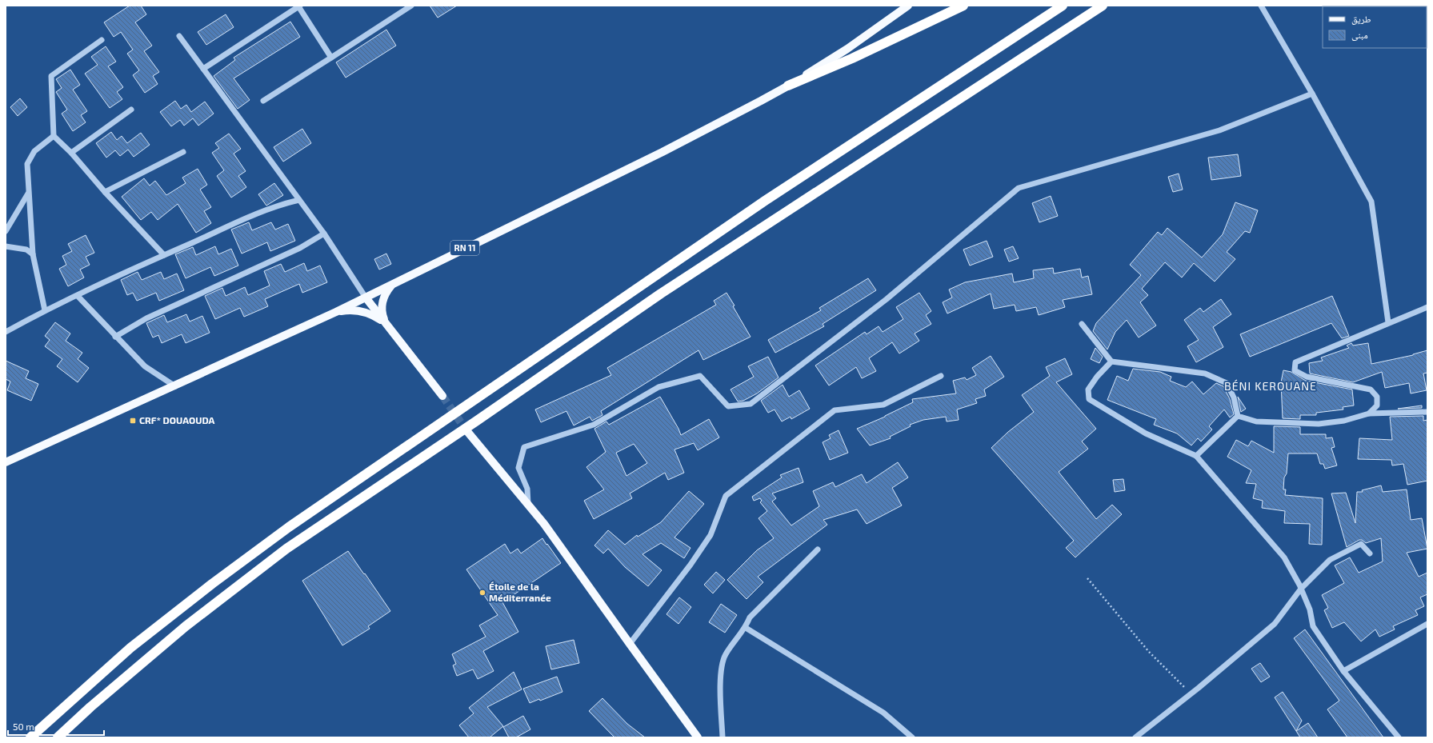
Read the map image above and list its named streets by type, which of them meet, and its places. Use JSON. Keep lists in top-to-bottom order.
{
  "streets": {
    "main road": ["RN 11"]
  },
  "districts": ["BÉNI KEROUANE"],
  "places": {
    "transit": ["CRF* DOUAOUDA"],
    "other": ["Étoile de la Méditerranée"]
  },
  "legend": ["طريق", "مبنى"],
  "scale_bar": "50 m"
}
